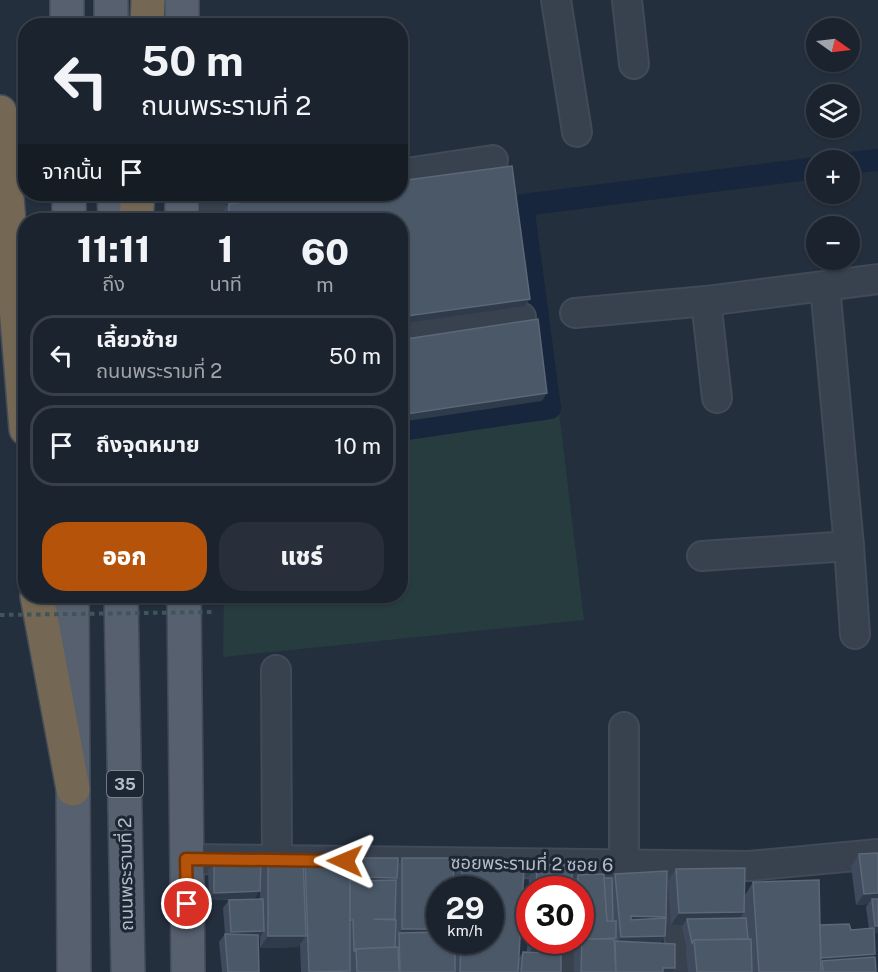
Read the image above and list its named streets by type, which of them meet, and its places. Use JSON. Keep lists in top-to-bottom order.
{
  "streets": {
    "main road": ["35", "ถนนพระรามที่ 2"],
    "street": ["ซอยพระรามที่ 2 ซอย 6"]
  },
  "north": "right",
  "page": {
    "map_buttons": ["+", "−"],
    "turn": ["50 m", "ถนนพระรามที่ 2"],
    "then": "จากนั้น",
    "eta": [
      "11:11",
      "ถึง",
      "1",
      "นาที",
      "60",
      "m"
    ],
    "list": [
      {
        "name": "เลี้ยวซ้าย",
        "note": "ถนนพระรามที่ 2",
        "value": "50 m"
      },
      {
        "name": "ถึงจุดหมาย",
        "value": "10 m"
      }
    ],
    "buttons": ["ออก", "แชร์"],
    "speed": "29 km/h",
    "limit": "30"
  }
}
